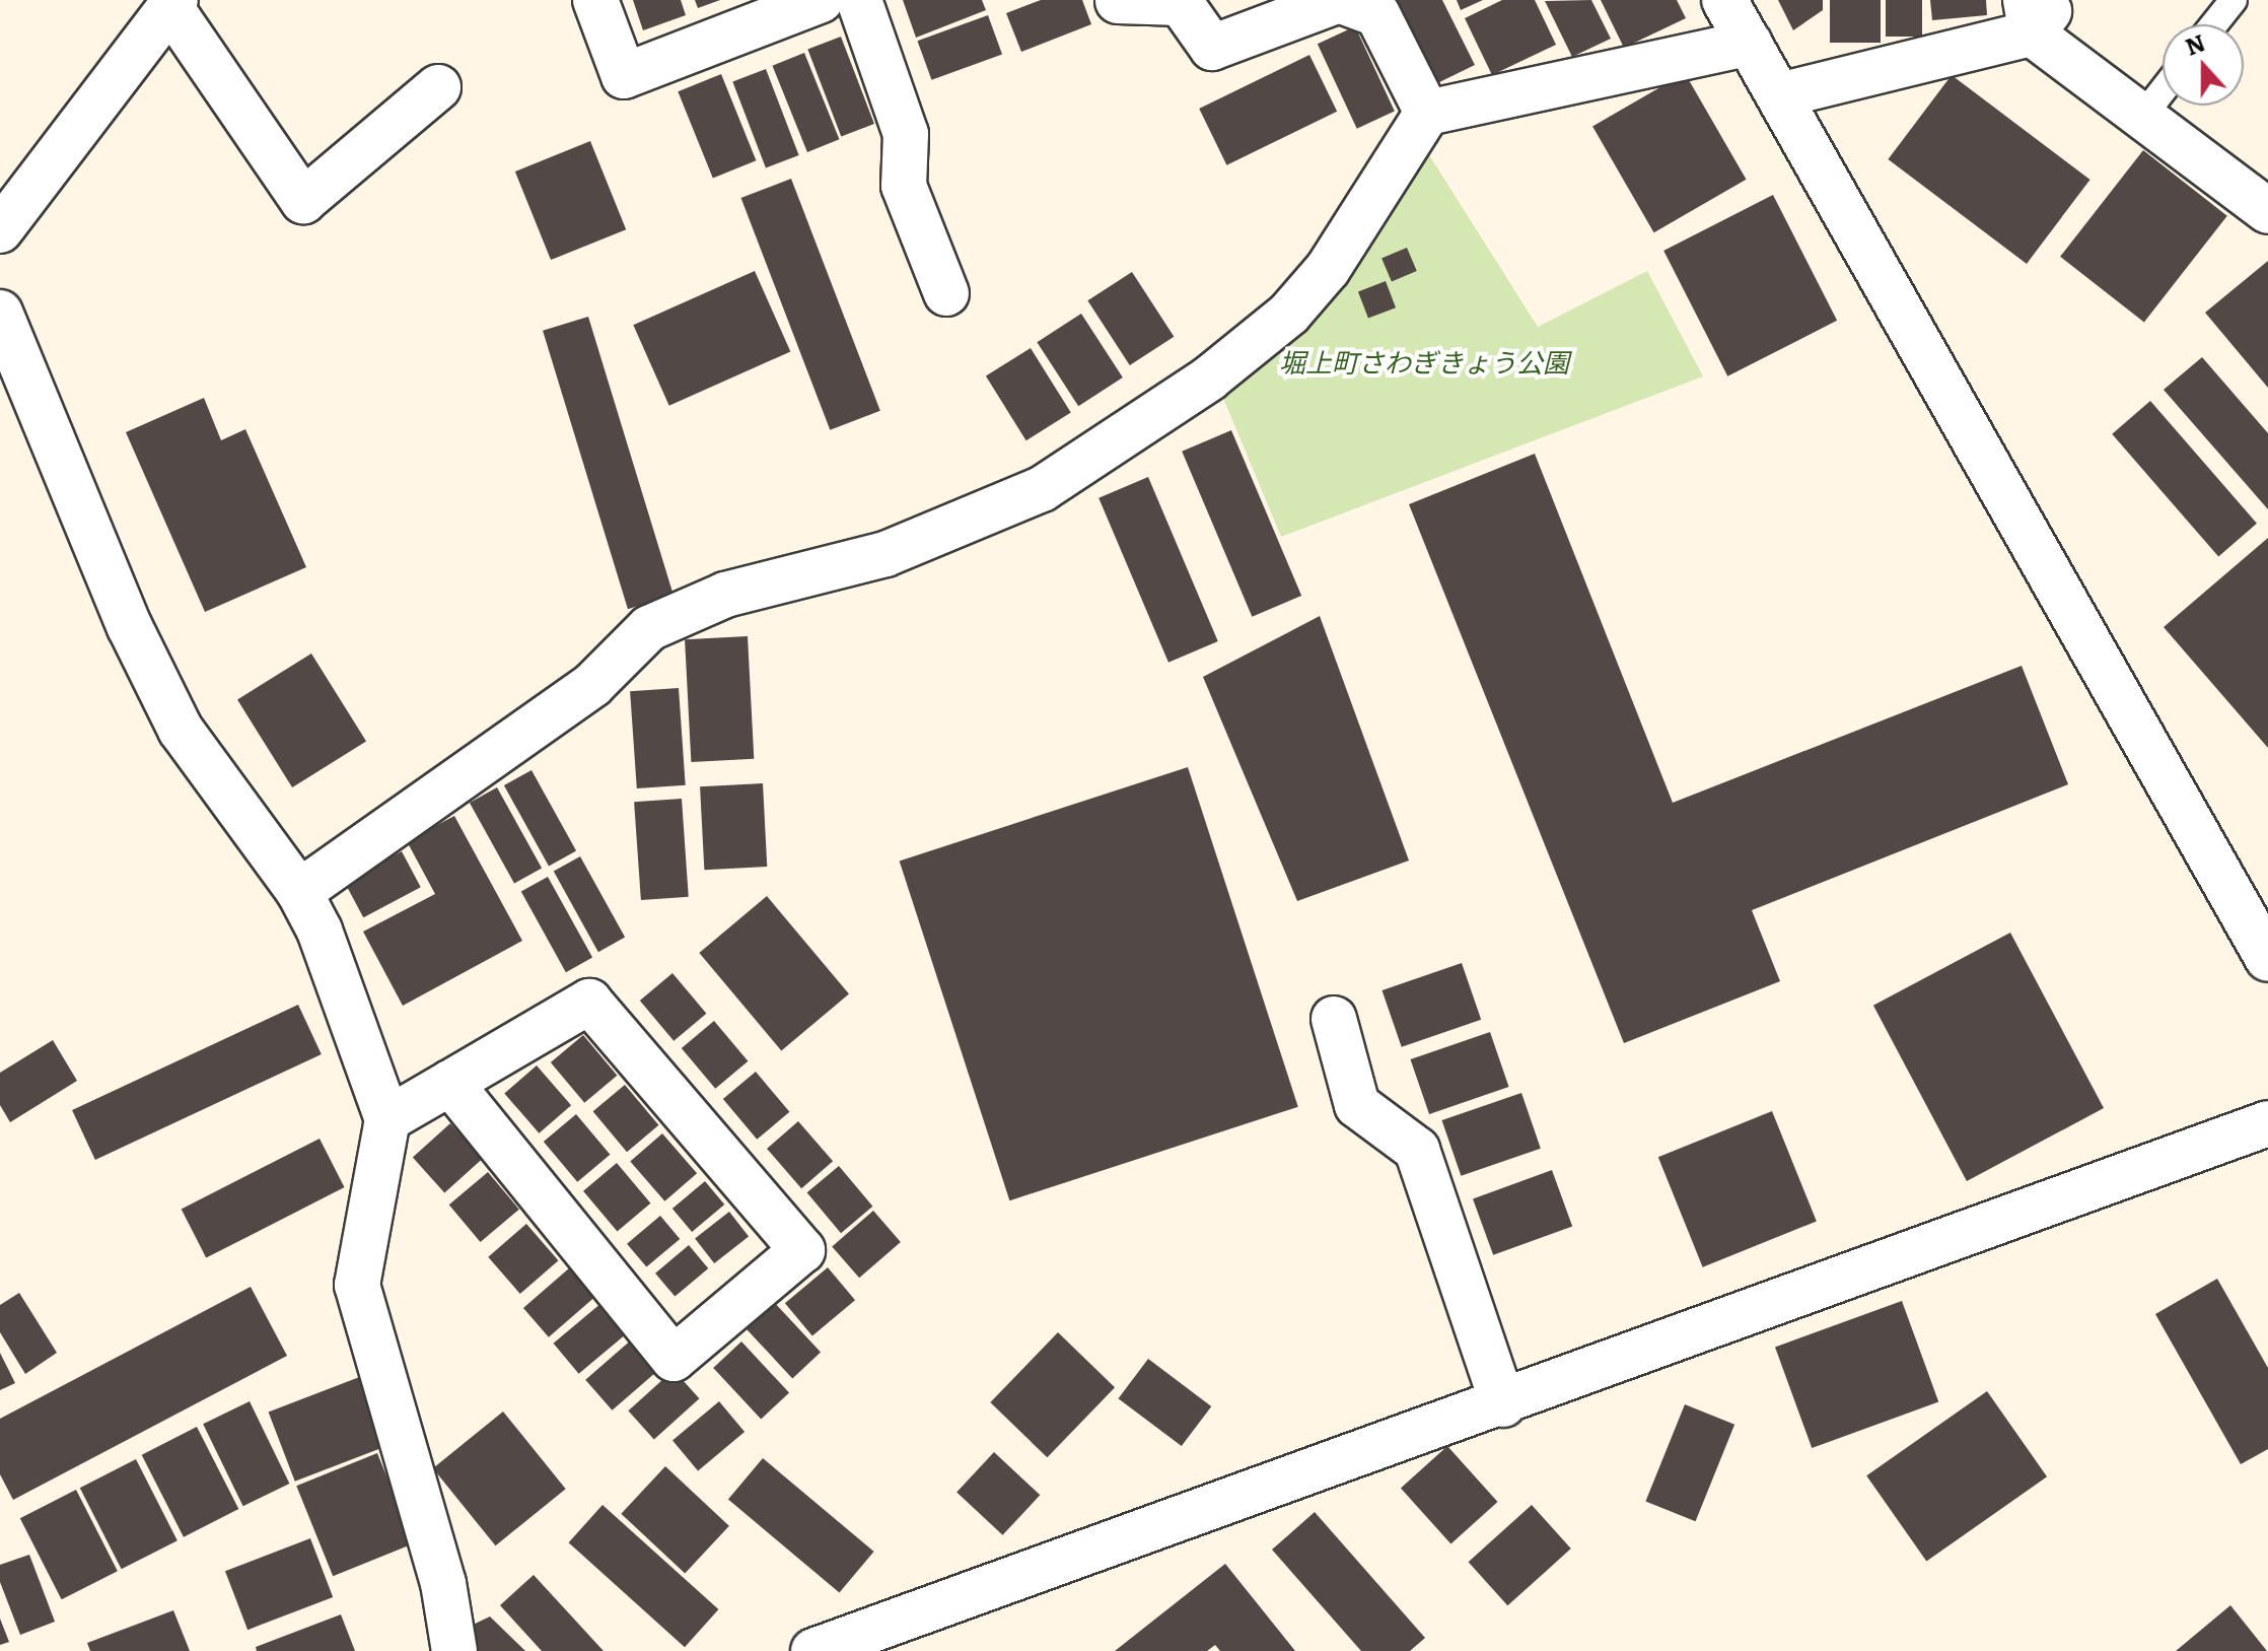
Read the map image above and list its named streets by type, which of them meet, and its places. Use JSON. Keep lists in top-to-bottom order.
{
  "parks": ["堀上町さわぎきょう公園"],
  "north": "top"
}
